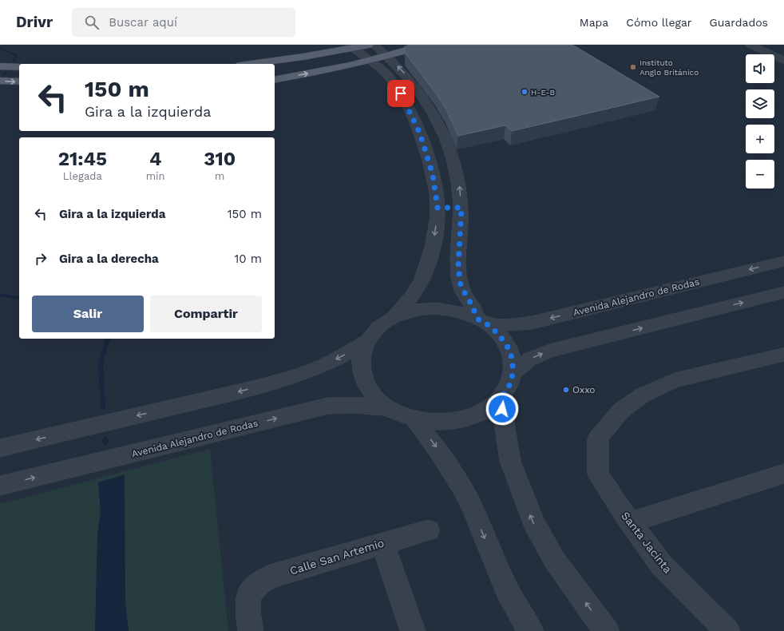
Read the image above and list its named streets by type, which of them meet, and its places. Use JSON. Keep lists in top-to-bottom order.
{
  "streets": {
    "street": ["Avenida Alejandro de Rodas", "Santa Jacinta", "Calle San Artemio"]
  },
  "places": ["Instituto Anglo Británico", "H-E-B", "Oxxo"],
  "page": {
    "header": "Drivr",
    "search": "Buscar aquí",
    "nav": ["Mapa", "Cómo llegar", "Guardados"],
    "map_buttons": ["+", "−"],
    "turn": ["150 m", "Gira a la izquierda"],
    "eta": [
      "21:45",
      "Llegada",
      "4",
      "min",
      "310",
      "m"
    ],
    "list": [
      {
        "name": "Gira a la izquierda",
        "value": "150 m"
      },
      {
        "name": "Gira a la derecha",
        "value": "10 m"
      }
    ],
    "buttons": ["Salir", "Compartir"]
  }
}
